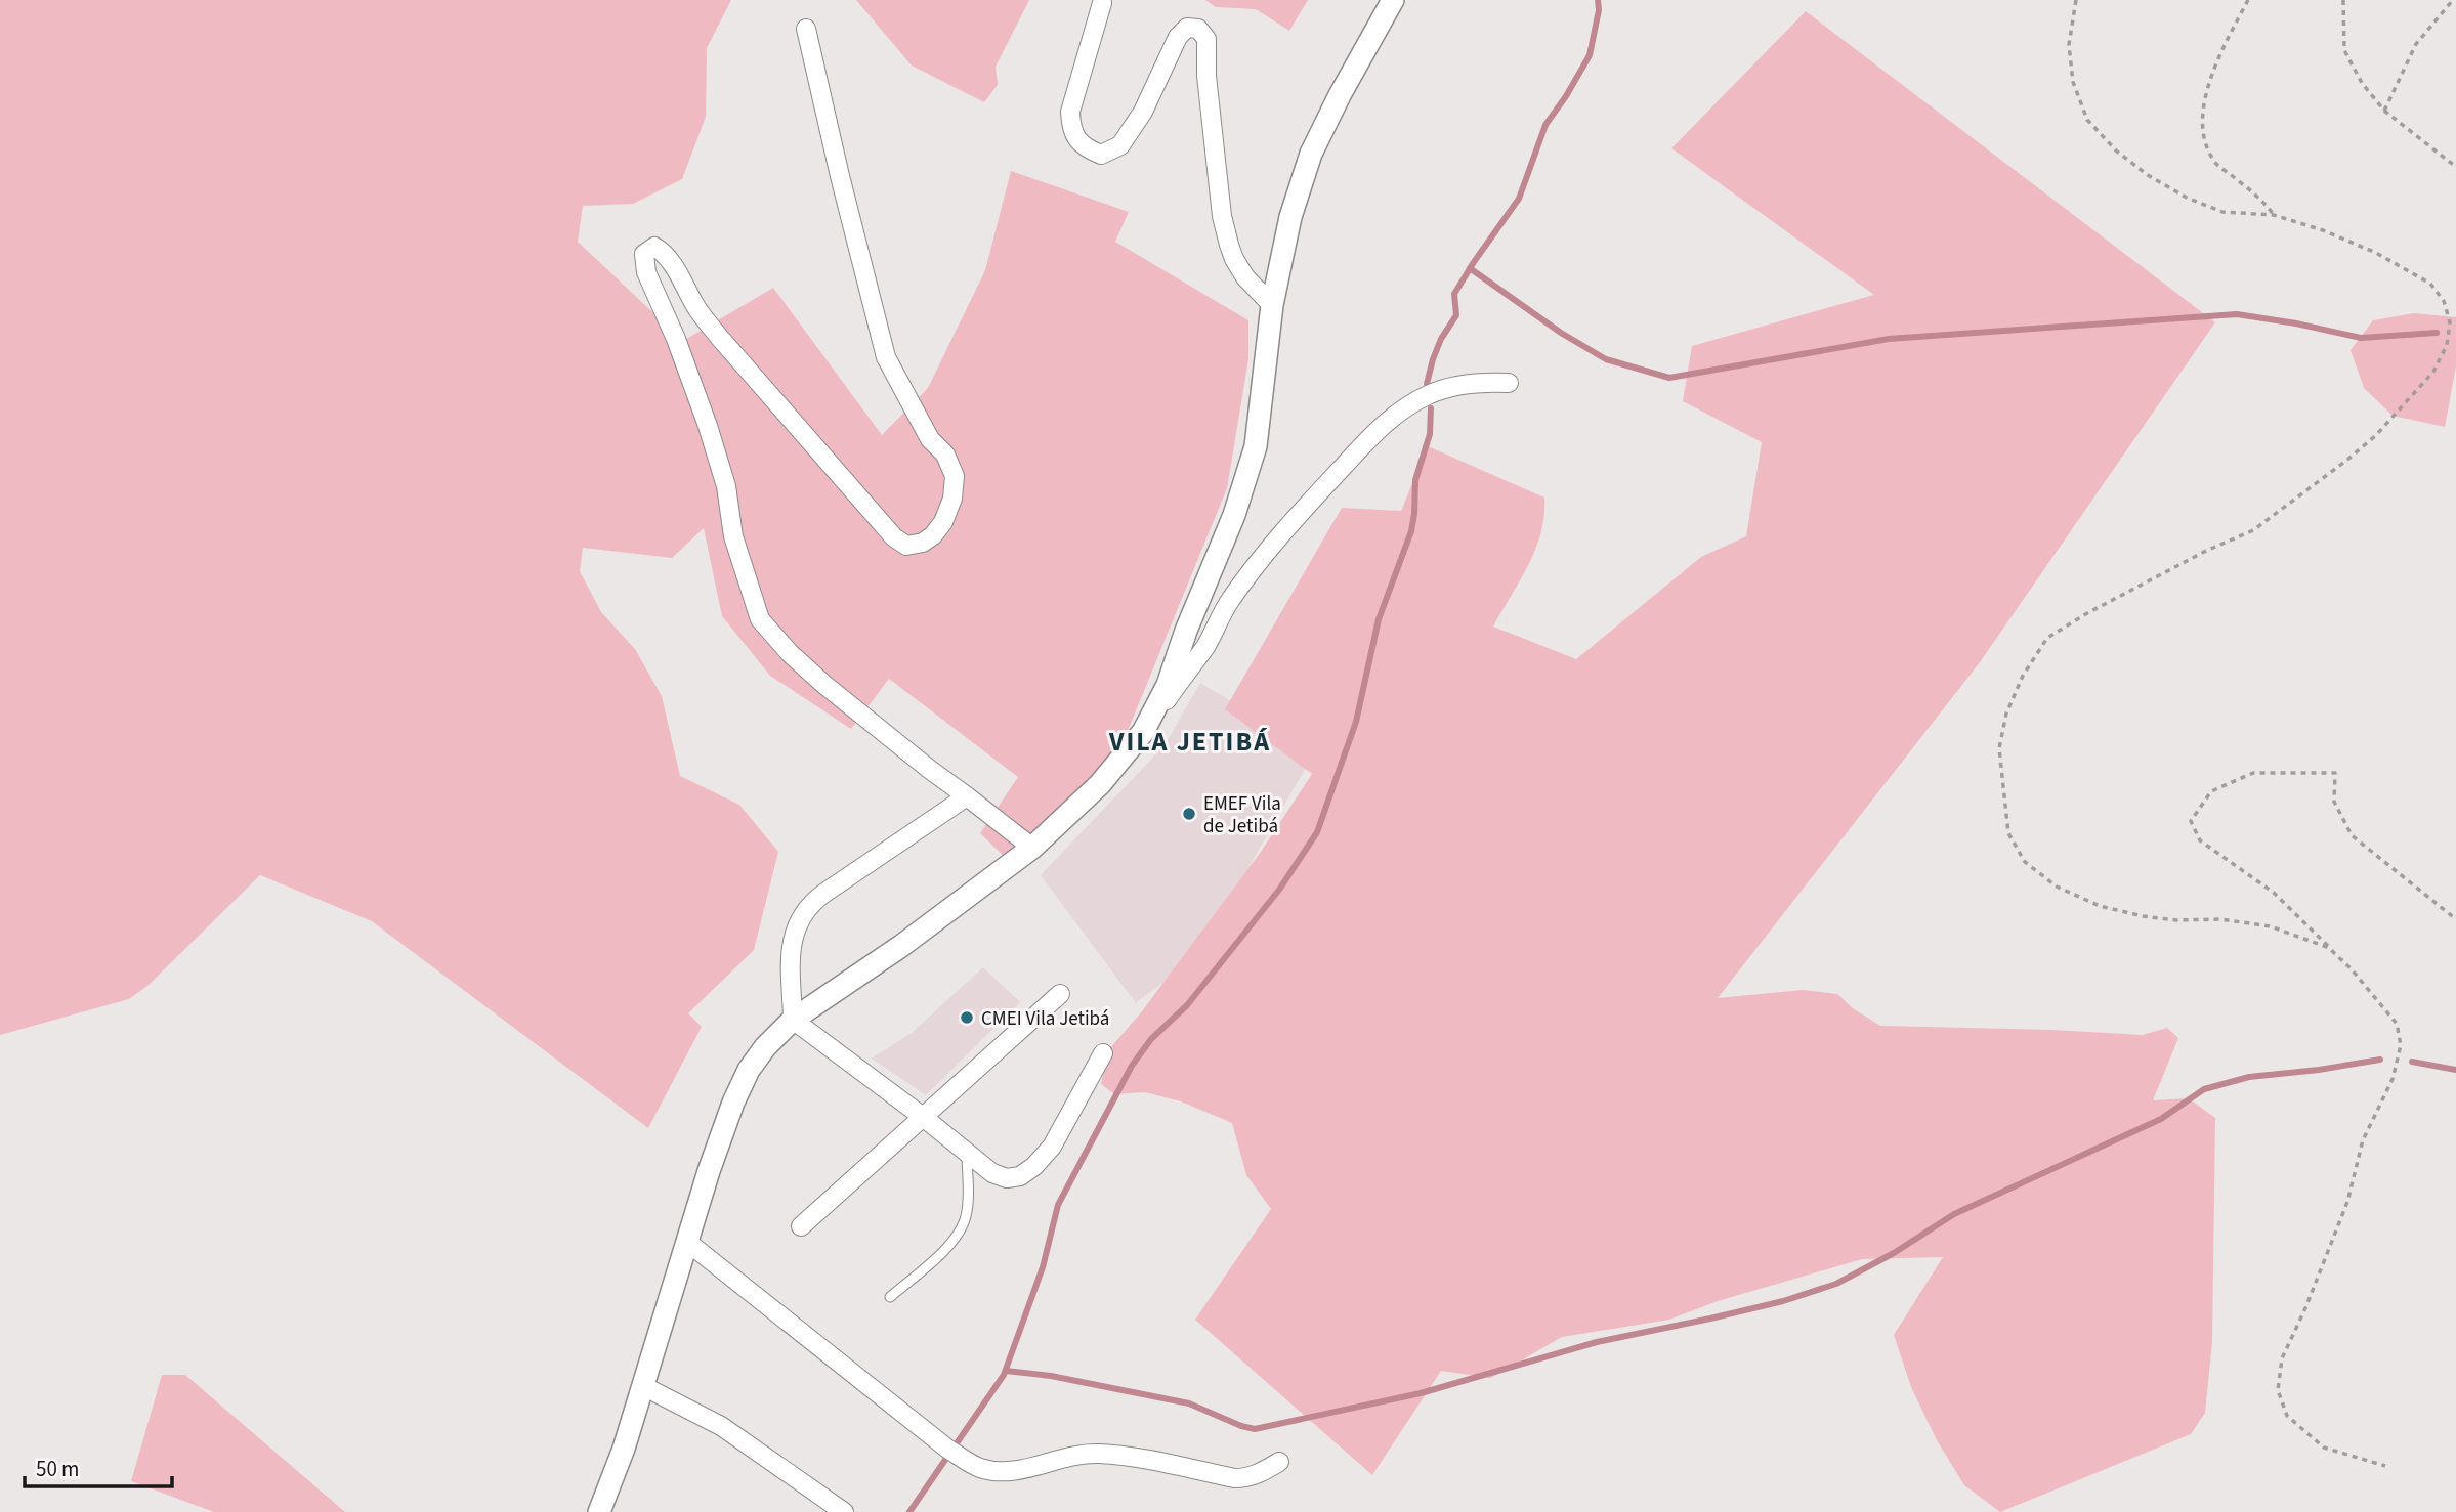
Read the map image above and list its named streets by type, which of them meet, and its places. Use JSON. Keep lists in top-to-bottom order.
{
  "districts": ["VILA JETIBÁ"],
  "places": ["EMEF Vila de Jetibá", "CMEI Vila Jetibá"],
  "scale_bar": "50 m"
}
